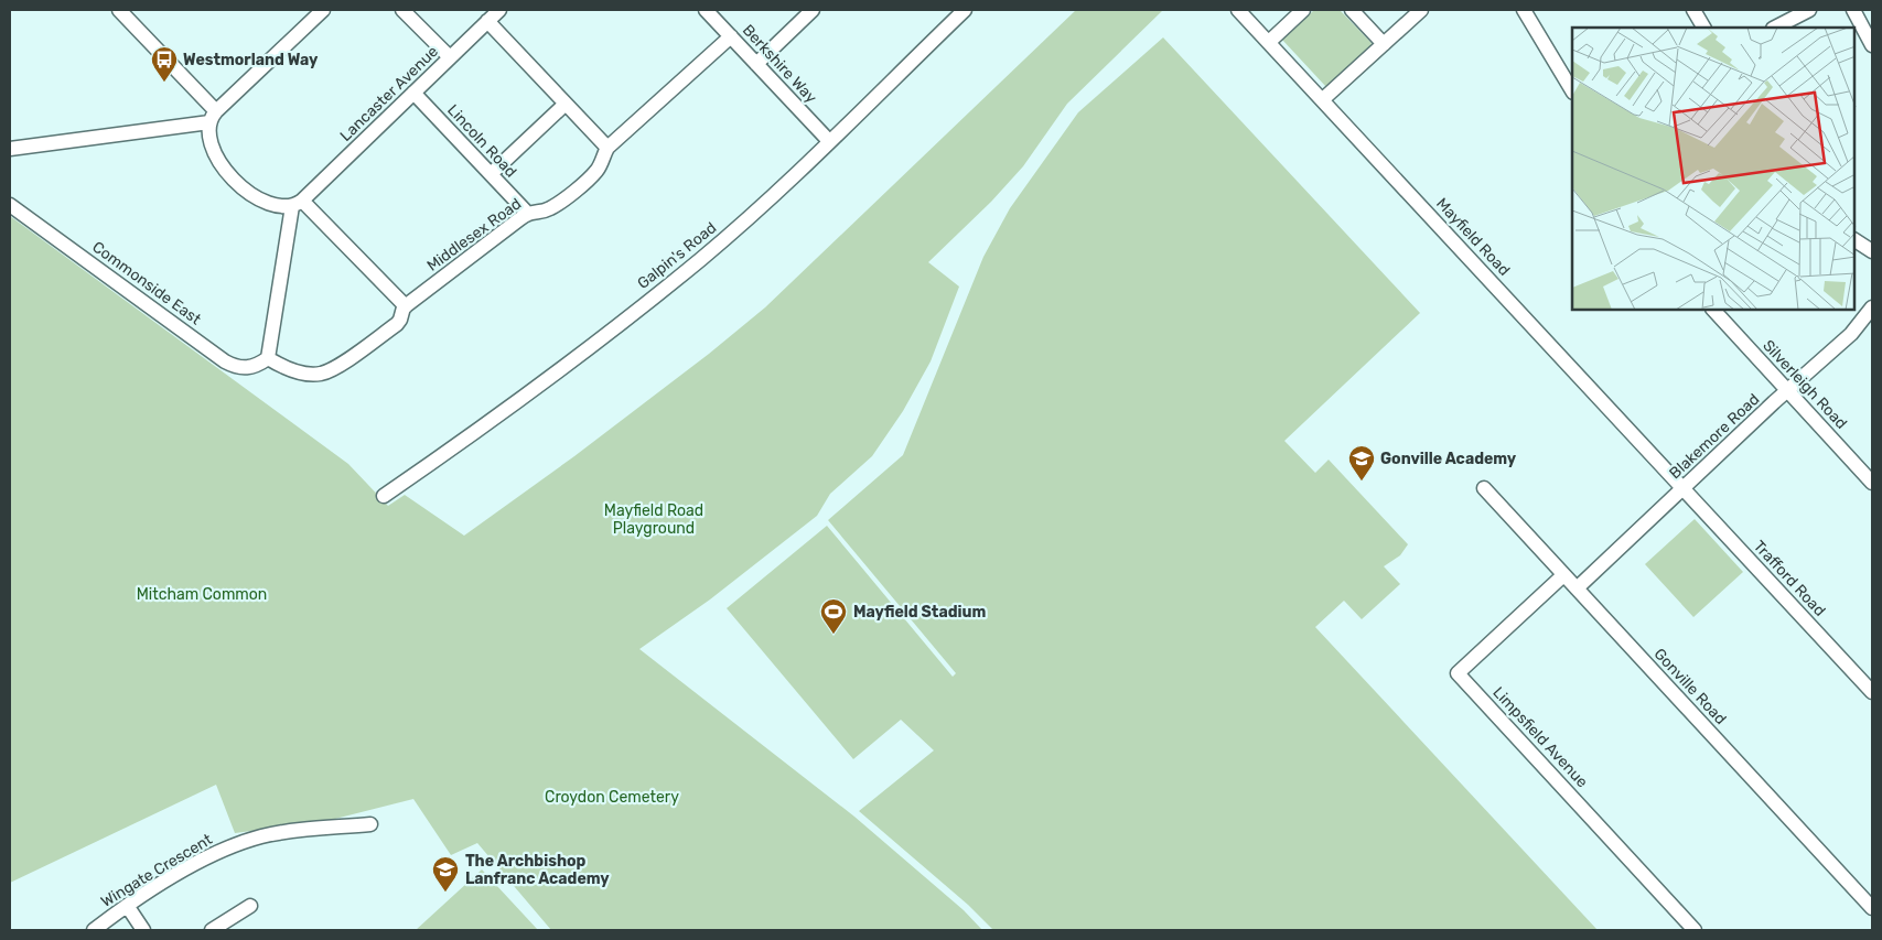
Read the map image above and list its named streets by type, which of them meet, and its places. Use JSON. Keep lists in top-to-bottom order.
{
  "streets": {
    "street": [
      "Berkshire Way",
      "Lancaster Avenue",
      "Lincoln Road",
      "Middlesex Road",
      "Mayfield Road",
      "Galpin's Road",
      "Commonside East",
      "Silverleigh Road",
      "Blakemore Road",
      "Trafford Road",
      "Gonville Road",
      "Limpsfield Avenue",
      "Wingate Crescent"
    ]
  },
  "crossings": [
    ["Berkshire Way", "Middlesex Road"],
    ["Berkshire Way", "Galpin's Road"],
    ["Lancaster Avenue", "Lincoln Road"],
    ["Lincoln Road", "Middlesex Road"],
    ["Middlesex Road", "Commonside East"],
    ["Mayfield Road", "Blakemore Road"],
    ["Mayfield Road", "Trafford Road"],
    ["Silverleigh Road", "Blakemore Road"],
    ["Blakemore Road", "Trafford Road"],
    ["Blakemore Road", "Gonville Road"],
    ["Gonville Road", "Limpsfield Avenue"]
  ],
  "parks": ["Mayfield Road Playground", "Mitcham Common", "Croydon Cemetery"],
  "places": {
    "bus stop": ["Westmorland Way"],
    "school or university": ["Gonville Academy", "The Archbishop Lanfranc Academy"],
    "sports": ["Mayfield Stadium"]
  }
}
